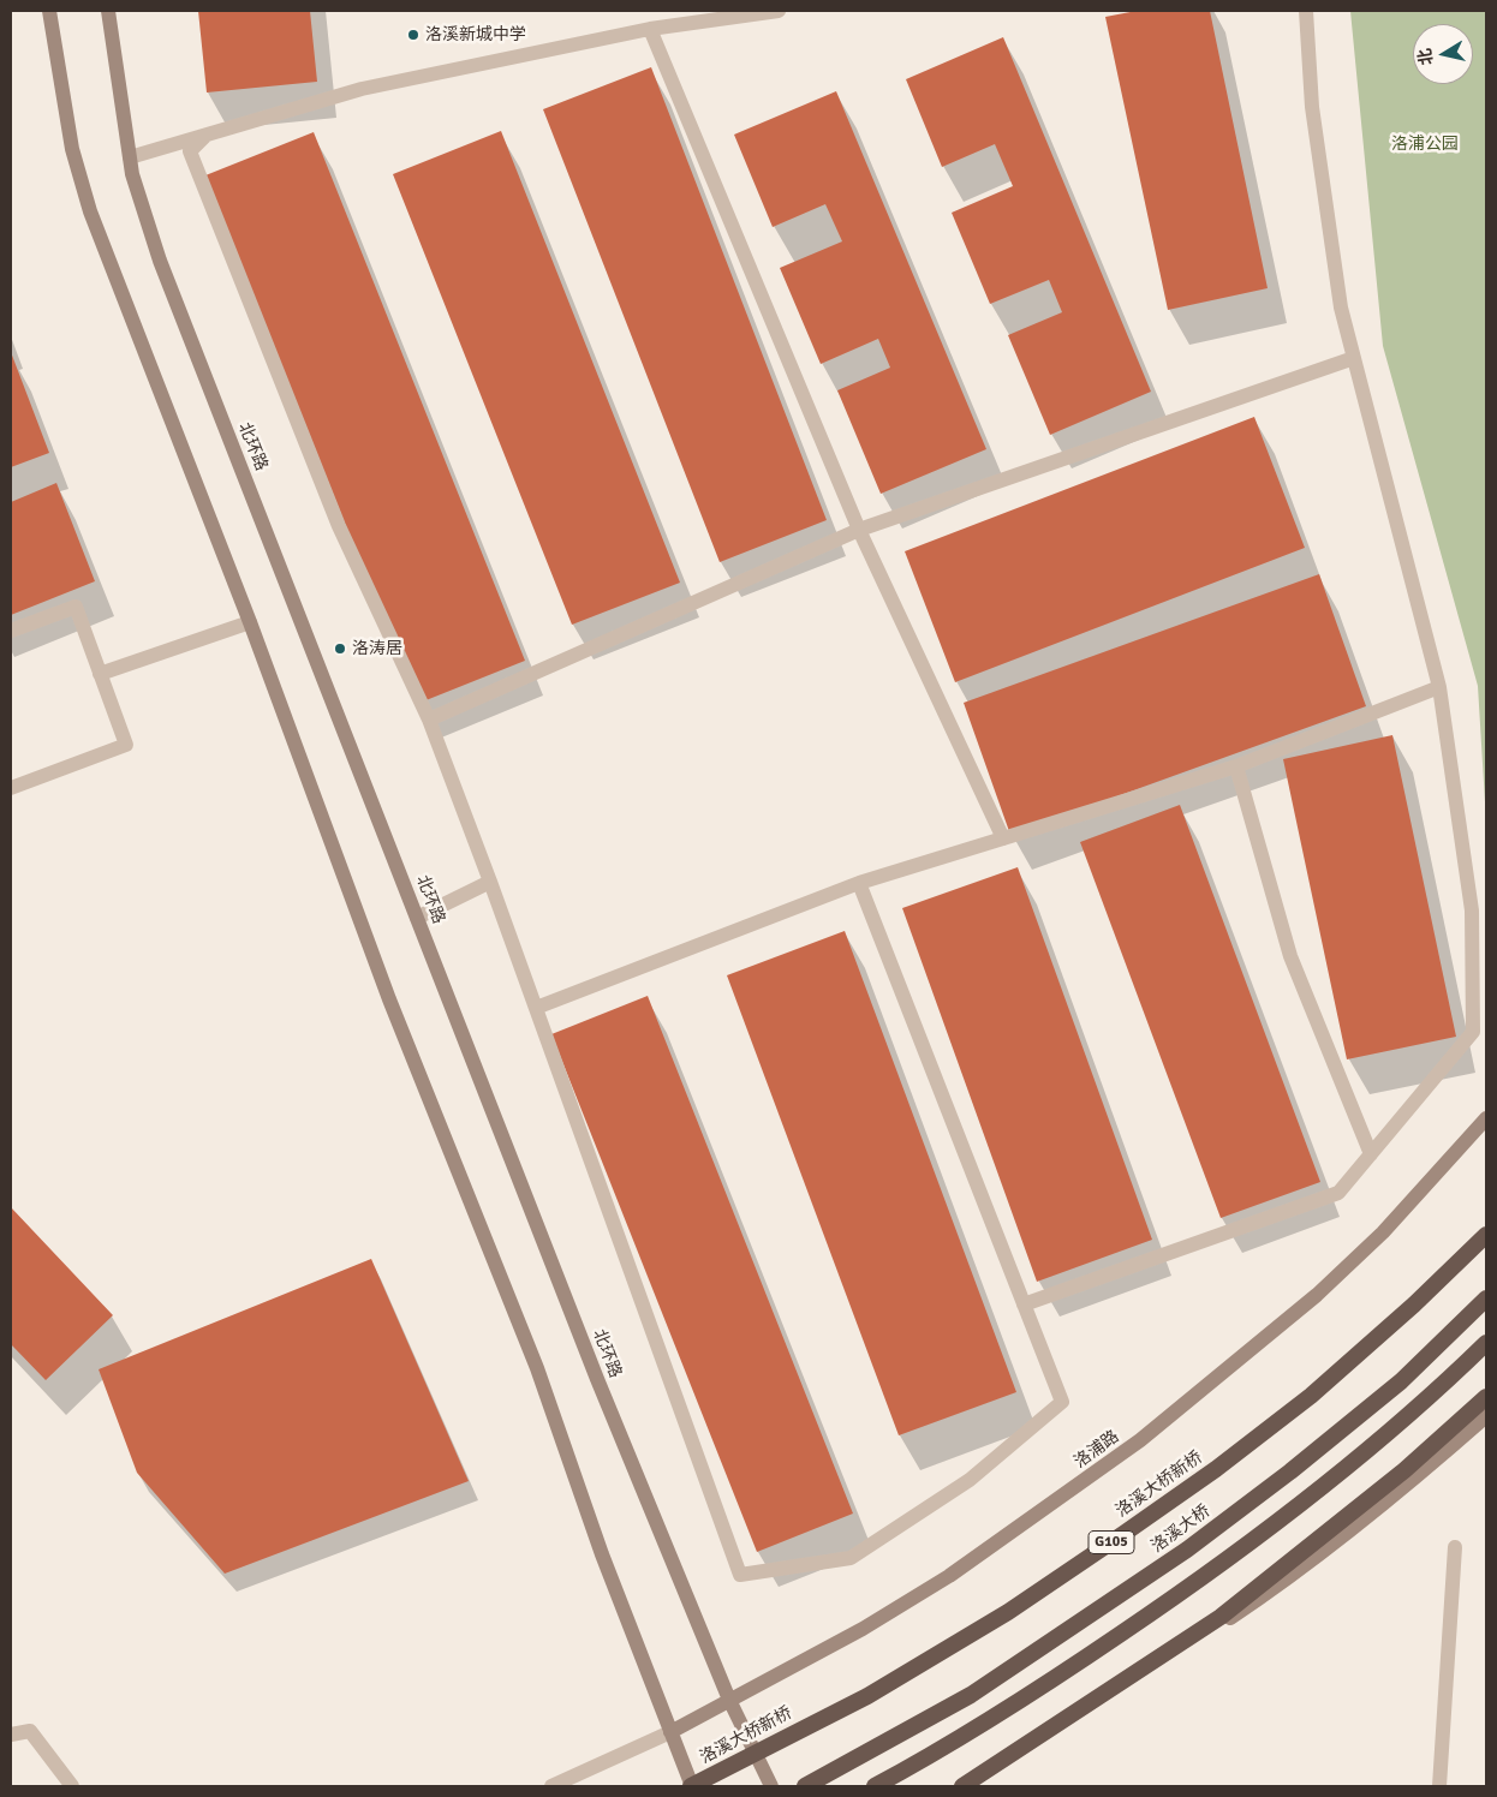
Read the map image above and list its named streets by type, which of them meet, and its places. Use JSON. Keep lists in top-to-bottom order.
{
  "streets": {
    "highway": ["洛溪大桥新桥", "洛溪大桥", "G105"],
    "main road": ["北环路", "洛浦路"]
  },
  "crossings": [
    ["北环路", "洛浦路"]
  ],
  "parks": ["洛浦公园"],
  "places": ["洛溪新城中学", "洛涛居"],
  "north": "left"
}
